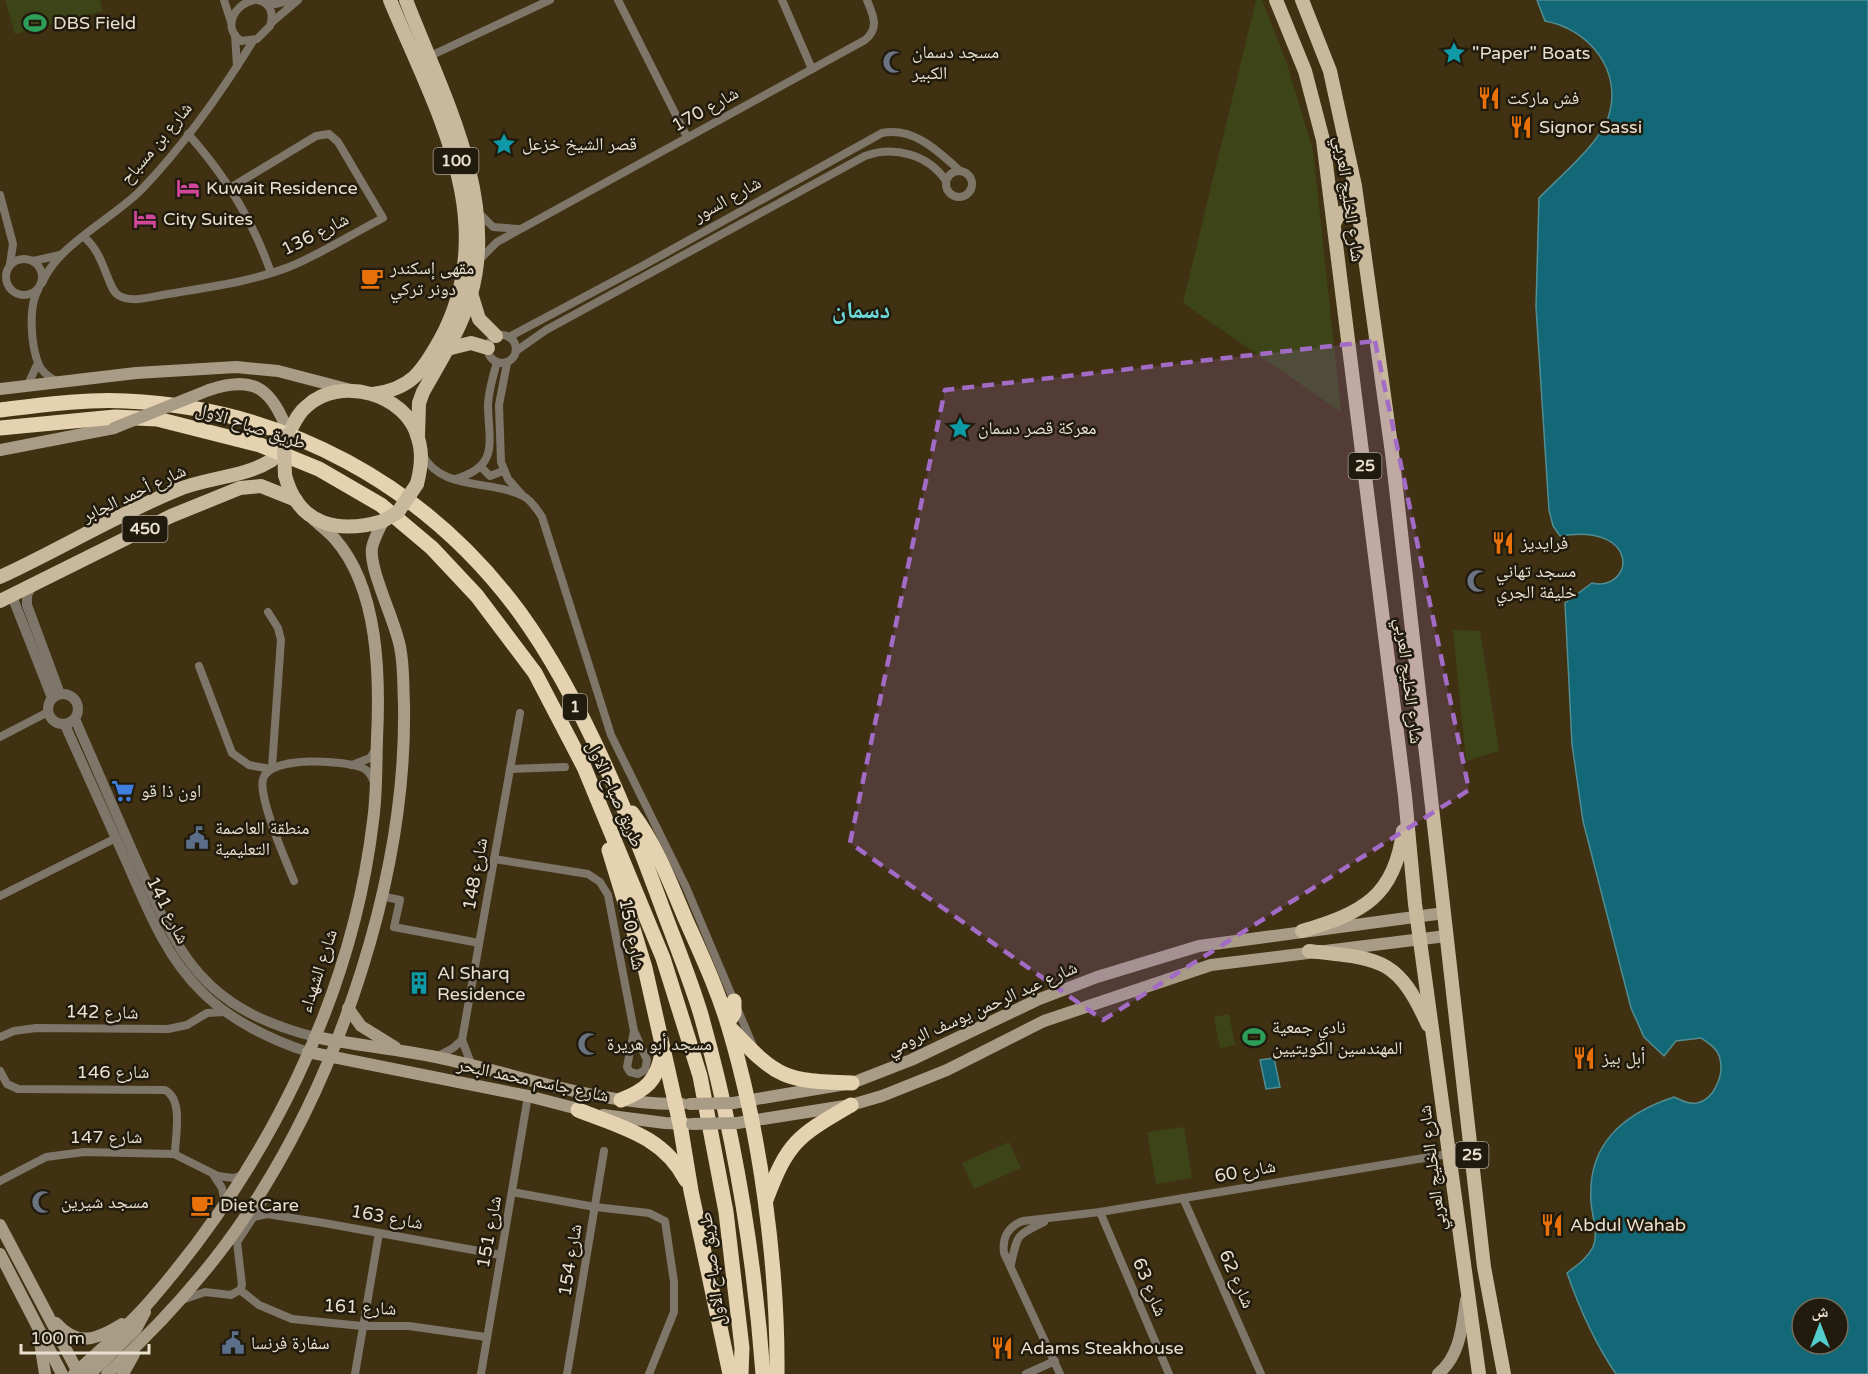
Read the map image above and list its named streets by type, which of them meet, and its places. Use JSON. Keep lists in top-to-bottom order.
{
  "streets": {
    "highway": ["طريق صباح الاول", "1"],
    "main road": [
      "100",
      "شارع الخليج العربي",
      "25",
      "شارع أحمد الجابر",
      "450",
      "شارع الشهداء",
      "شارع عبد الرحمن يوسف الرومي",
      "شارع جاسم محمد البحر"
    ],
    "street": [
      "شارع 170",
      "شارع بن مسباح",
      "شارع السور",
      "شارع 136",
      "شارع 148",
      "شارع 141",
      "شارع 150",
      "شارع 142",
      "شارع 146",
      "شارع 147",
      "شارع 60",
      "شارع 163",
      "شارع 151",
      "شارع 154",
      "شارع 62",
      "شارع 63",
      "شارع 161"
    ]
  },
  "crossings": [
    ["شارع 170", "100"],
    ["شارع بن مسباح", "شارع 136"],
    ["100", "طريق صباح الاول"],
    ["100", "شارع أحمد الجابر"],
    ["100", "شارع الشهداء"],
    ["شارع الخليج العربي", "شارع عبد الرحمن يوسف الرومي"],
    ["شارع الخليج العربي", "شارع 60"],
    ["طريق صباح الاول", "شارع أحمد الجابر"],
    ["طريق صباح الاول", "شارع الشهداء"],
    ["شارع أحمد الجابر", "شارع الشهداء"],
    ["شارع 148", "شارع 150"],
    ["شارع 141", "شارع الشهداء"],
    ["شارع 141", "شارع 142"],
    ["شارع 141", "شارع جاسم محمد البحر"],
    ["شارع الشهداء", "شارع جاسم محمد البحر"],
    ["شارع الشهداء", "شارع 147"],
    ["شارع عبد الرحمن يوسف الرومي", "شارع جاسم محمد البحر"],
    ["شارع 146", "شارع 147"],
    ["شارع جاسم محمد البحر", "شارع 151"],
    ["شارع 60", "شارع 62"],
    ["شارع 60", "شارع 63"],
    ["شارع 163", "شارع 151"],
    ["شارع 151", "شارع 161"]
  ],
  "districts": ["دسمان"],
  "places": {
    "sports": ["DBS Field", "نادي جمعية المهندسين الكويتيين"],
    "place": ["\"Paper\" Boats", "قصر الشيخ خزعل", "معركة قصر دسمان"],
    "mosque": [
      "مسجد دسمان الكبير",
      "مسجد تهاني خليفة الجري",
      "مسجد أبو هريرة",
      "مسجد شيرين"
    ],
    "restaurant": [
      "فش ماركت",
      "Signor Sassi",
      "فرايديز",
      "أبل بيز",
      "Abdul Wahab",
      "Adams Steakhouse"
    ],
    "hotel": ["Kuwait Residence", "City Suites"],
    "cafe": ["مقهى إسكندر دونر تركي", "Diet Care"],
    "supermarket": ["اون ذا قو"],
    "public building": ["منطقة العاصمة التعليمية", "سفارة فرنسا"],
    "building": ["Al Sharq Residence"]
  },
  "scale_bar": "100 m",
  "north": "top"
}
